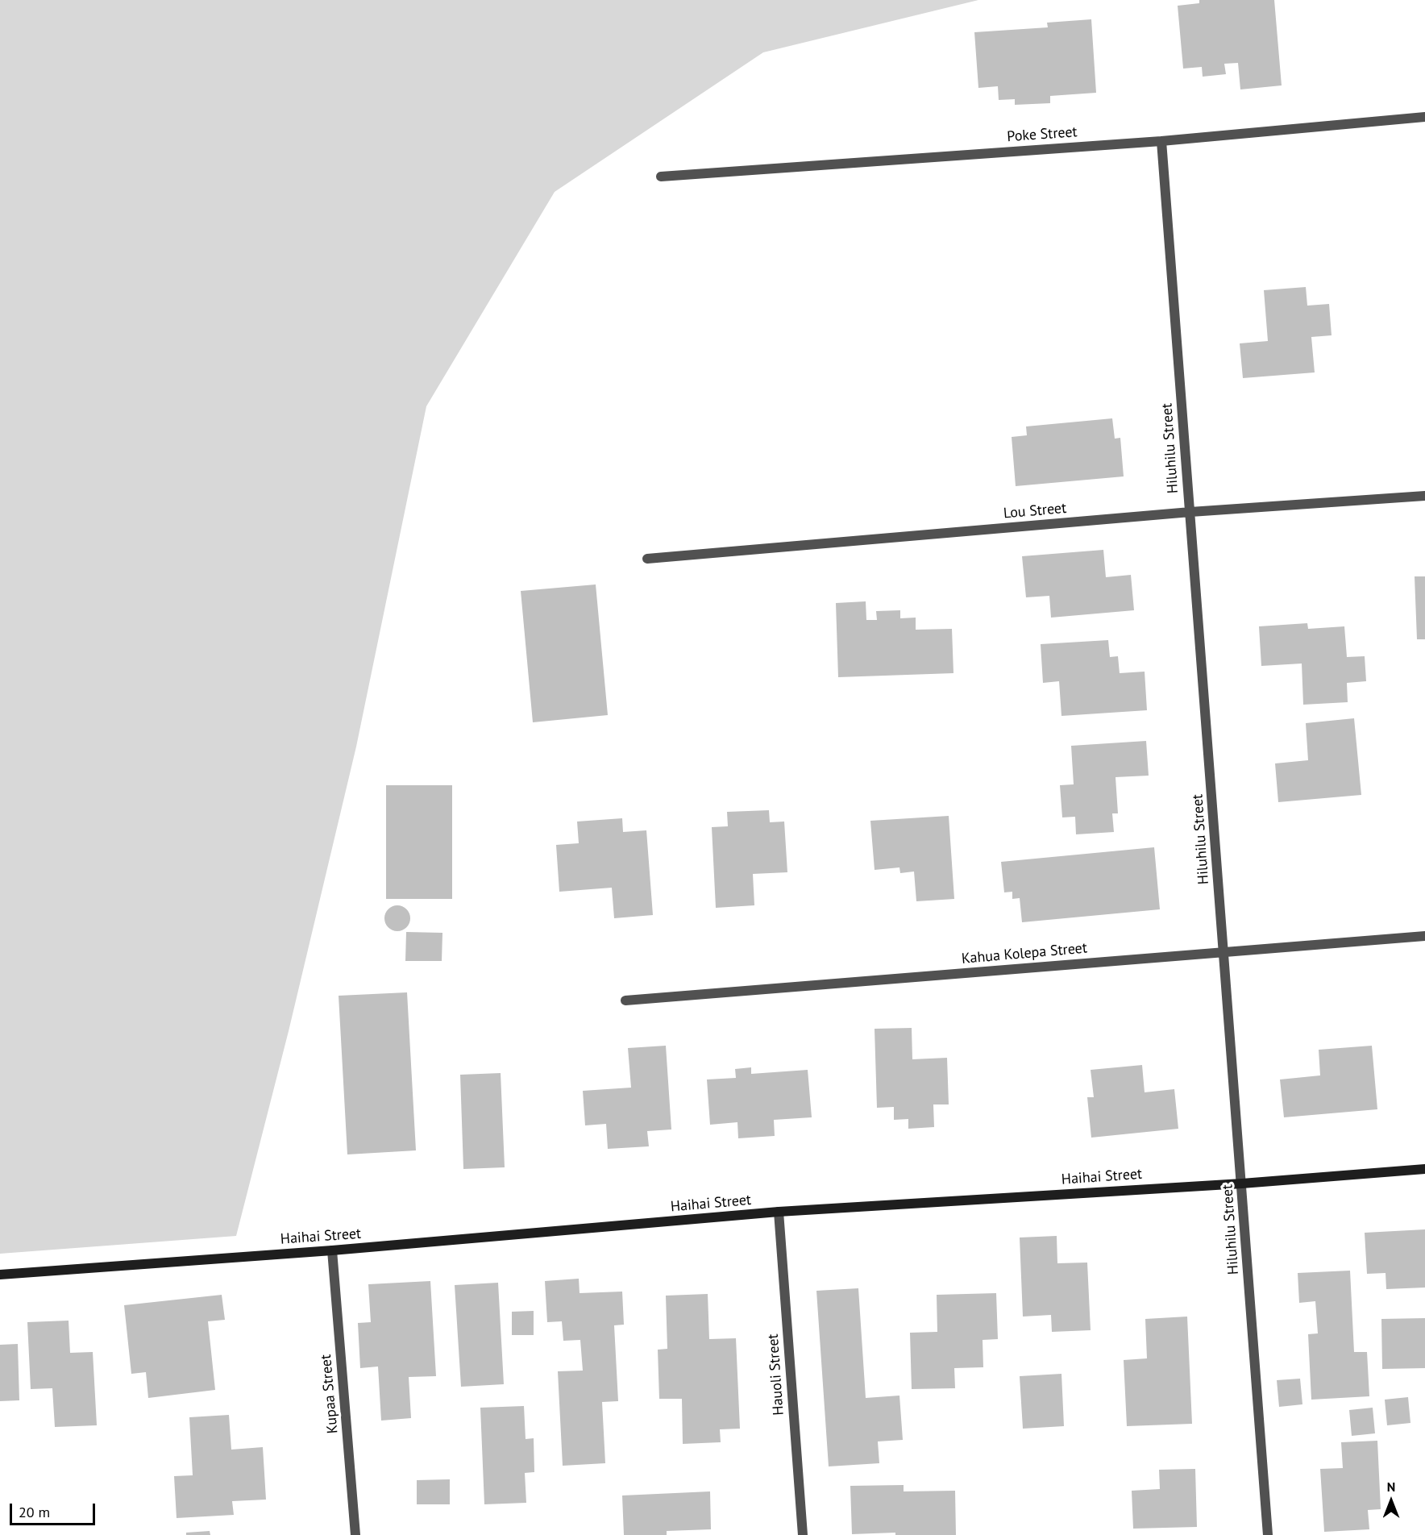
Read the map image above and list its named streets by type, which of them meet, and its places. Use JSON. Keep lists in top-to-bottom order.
{
  "streets": {
    "street": [
      "Poke Street",
      "Hiluhilu Street",
      "Lou Street",
      "Kahua Kolepa Street",
      "Haihai Street",
      "Hauoli Street",
      "Kupaa Street"
    ]
  },
  "crossings": [
    ["Poke Street", "Hiluhilu Street"],
    ["Hiluhilu Street", "Lou Street"],
    ["Hiluhilu Street", "Kahua Kolepa Street"],
    ["Hiluhilu Street", "Haihai Street"],
    ["Haihai Street", "Hauoli Street"],
    ["Haihai Street", "Kupaa Street"]
  ],
  "scale_bar": "20 m",
  "north": "top"
}
